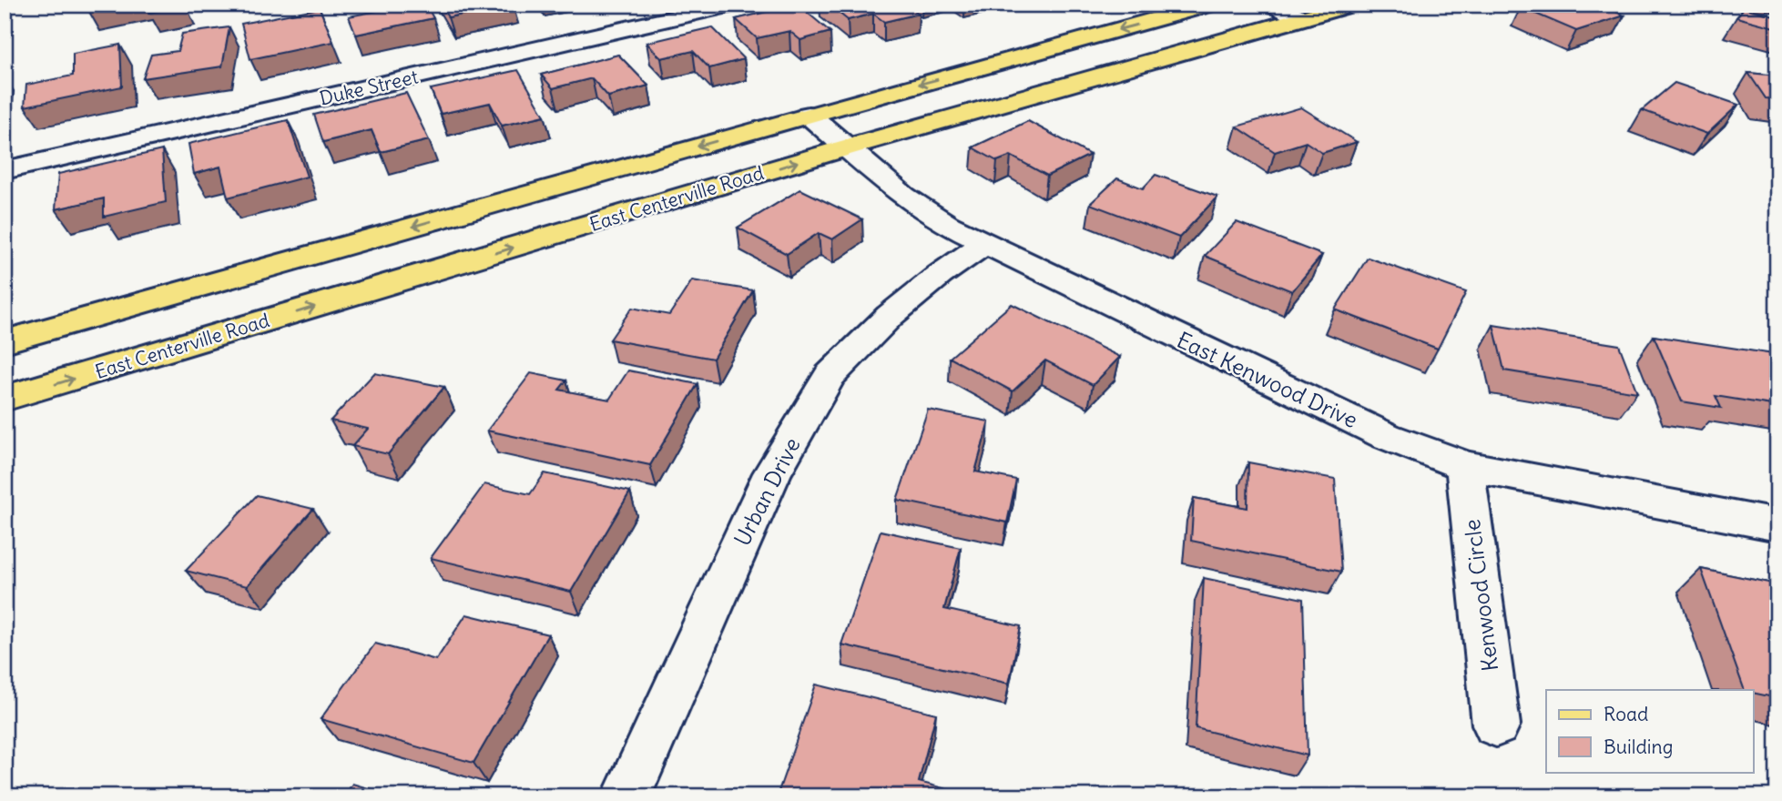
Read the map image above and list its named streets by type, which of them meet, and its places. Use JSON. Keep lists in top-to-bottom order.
{
  "streets": {
    "main road": ["East Centerville Road"],
    "street": [
      "Duke Street",
      "East Kenwood Drive",
      "Urban Drive",
      "Kenwood Circle"
    ]
  },
  "crossings": [
    ["East Centerville Road", "East Kenwood Drive"],
    ["East Kenwood Drive", "Urban Drive"],
    ["East Kenwood Drive", "Kenwood Circle"]
  ],
  "legend": ["Road", "Building"]
}
